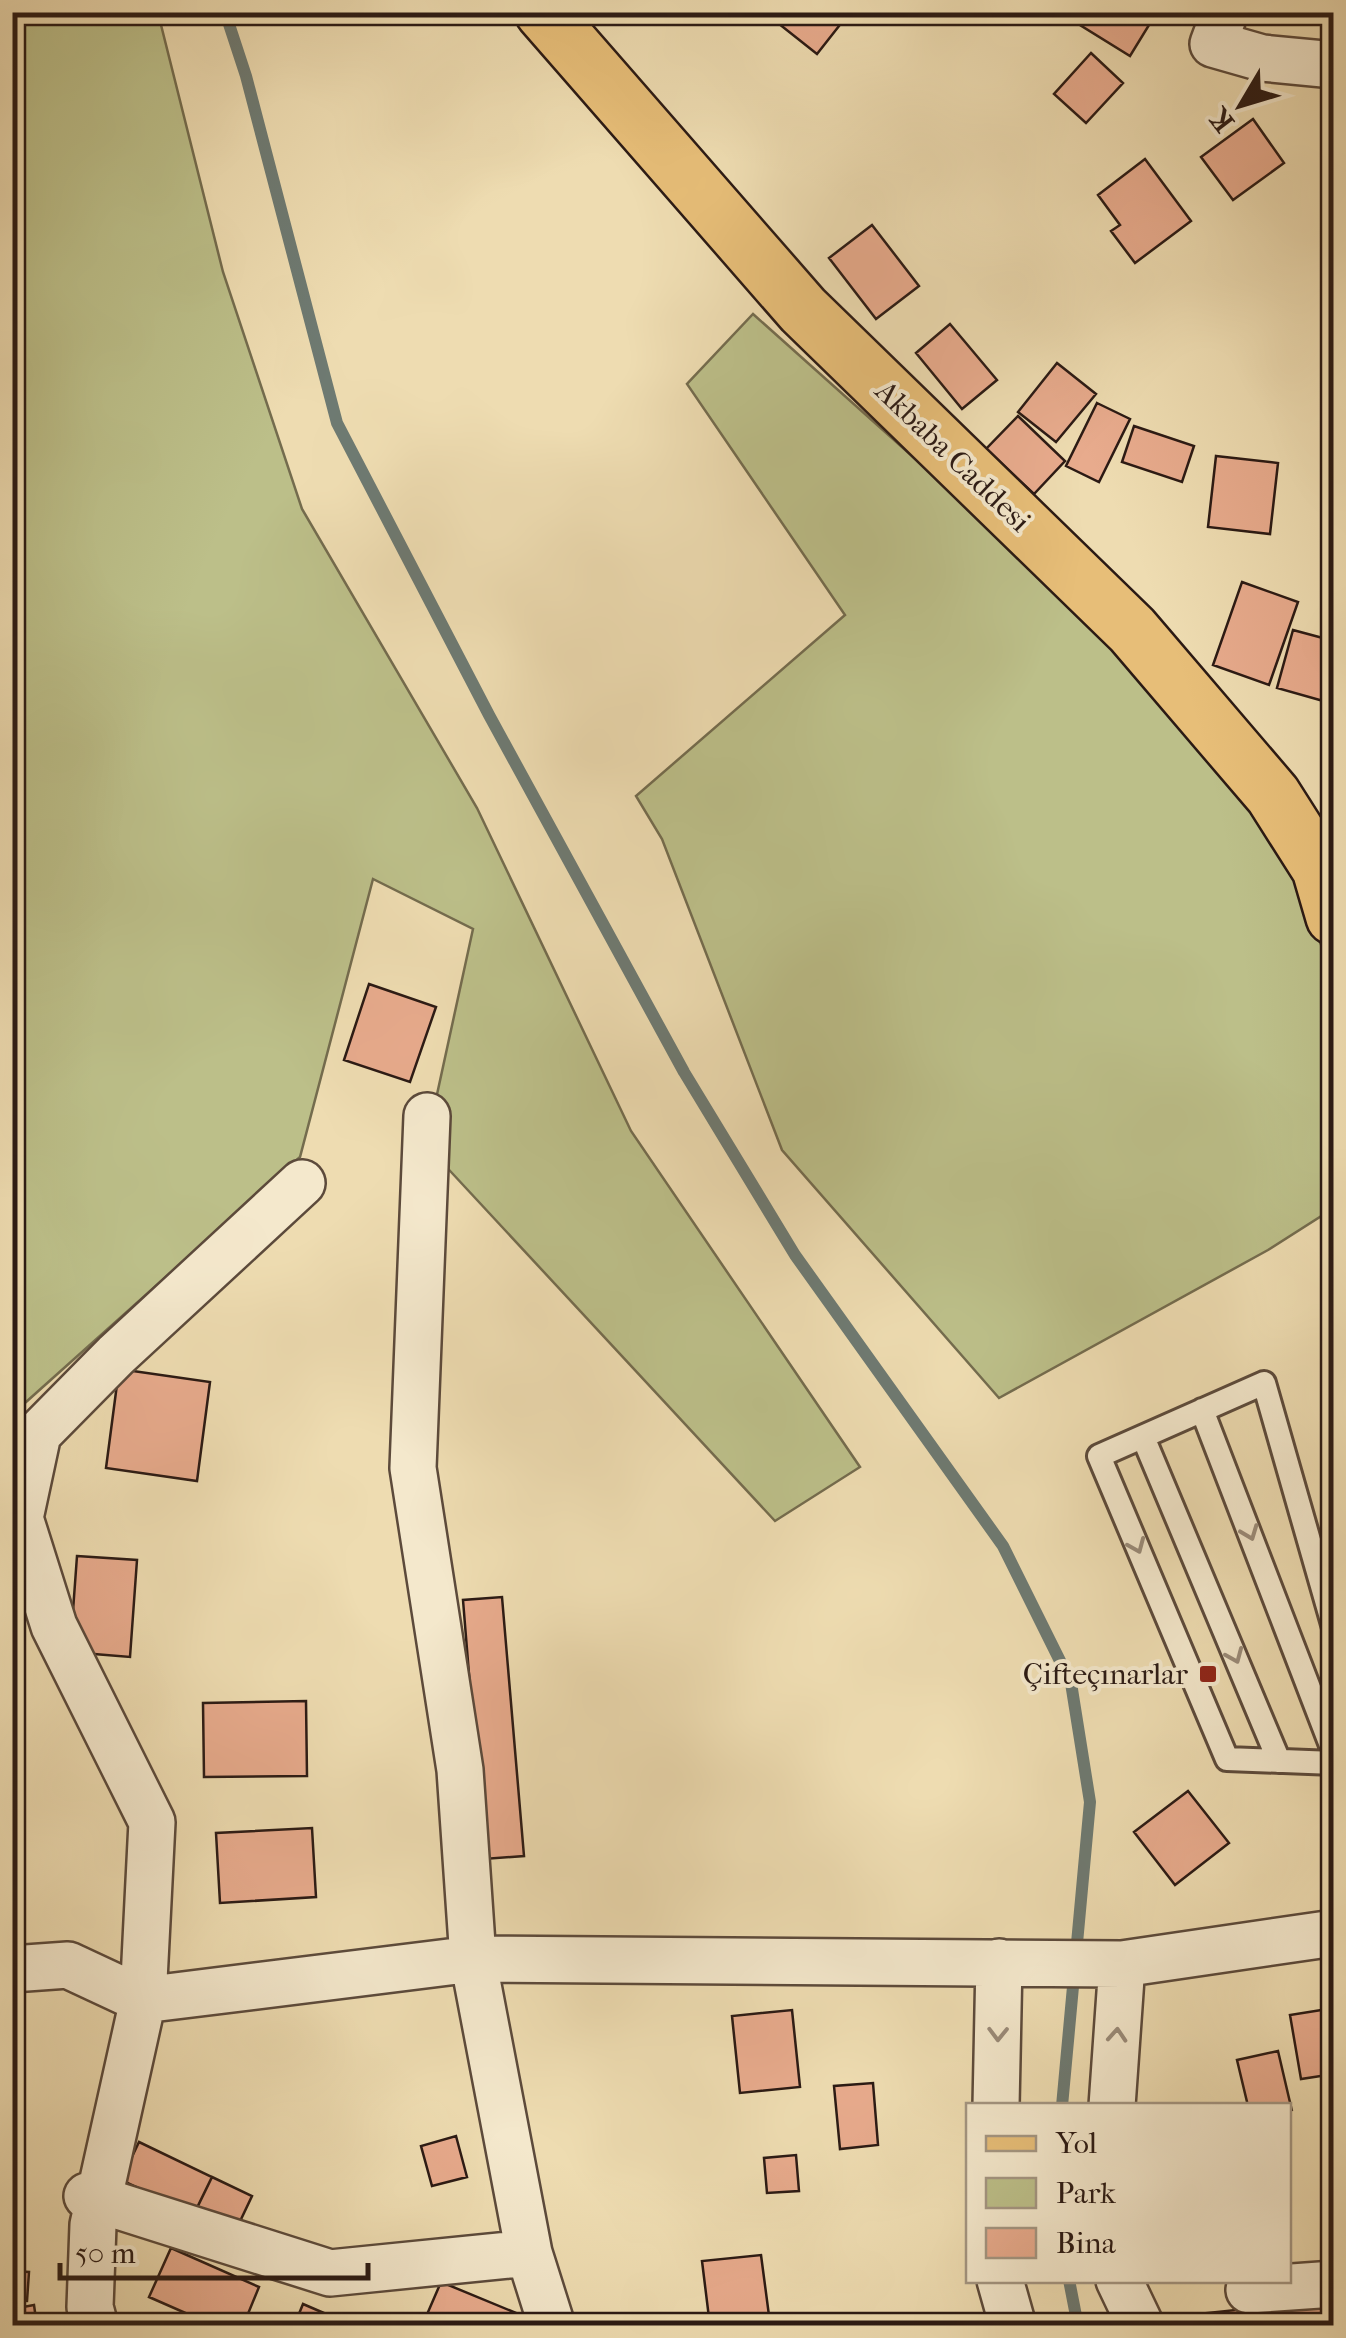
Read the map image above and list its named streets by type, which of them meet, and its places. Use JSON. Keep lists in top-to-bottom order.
{
  "streets": {
    "main road": ["Akbaba Caddesi"]
  },
  "places": {
    "transit": ["Çifteçınarlar"]
  },
  "legend": ["Yol", "Park", "Bina"],
  "scale_bar": "50 m",
  "north": "bottom left"
}
